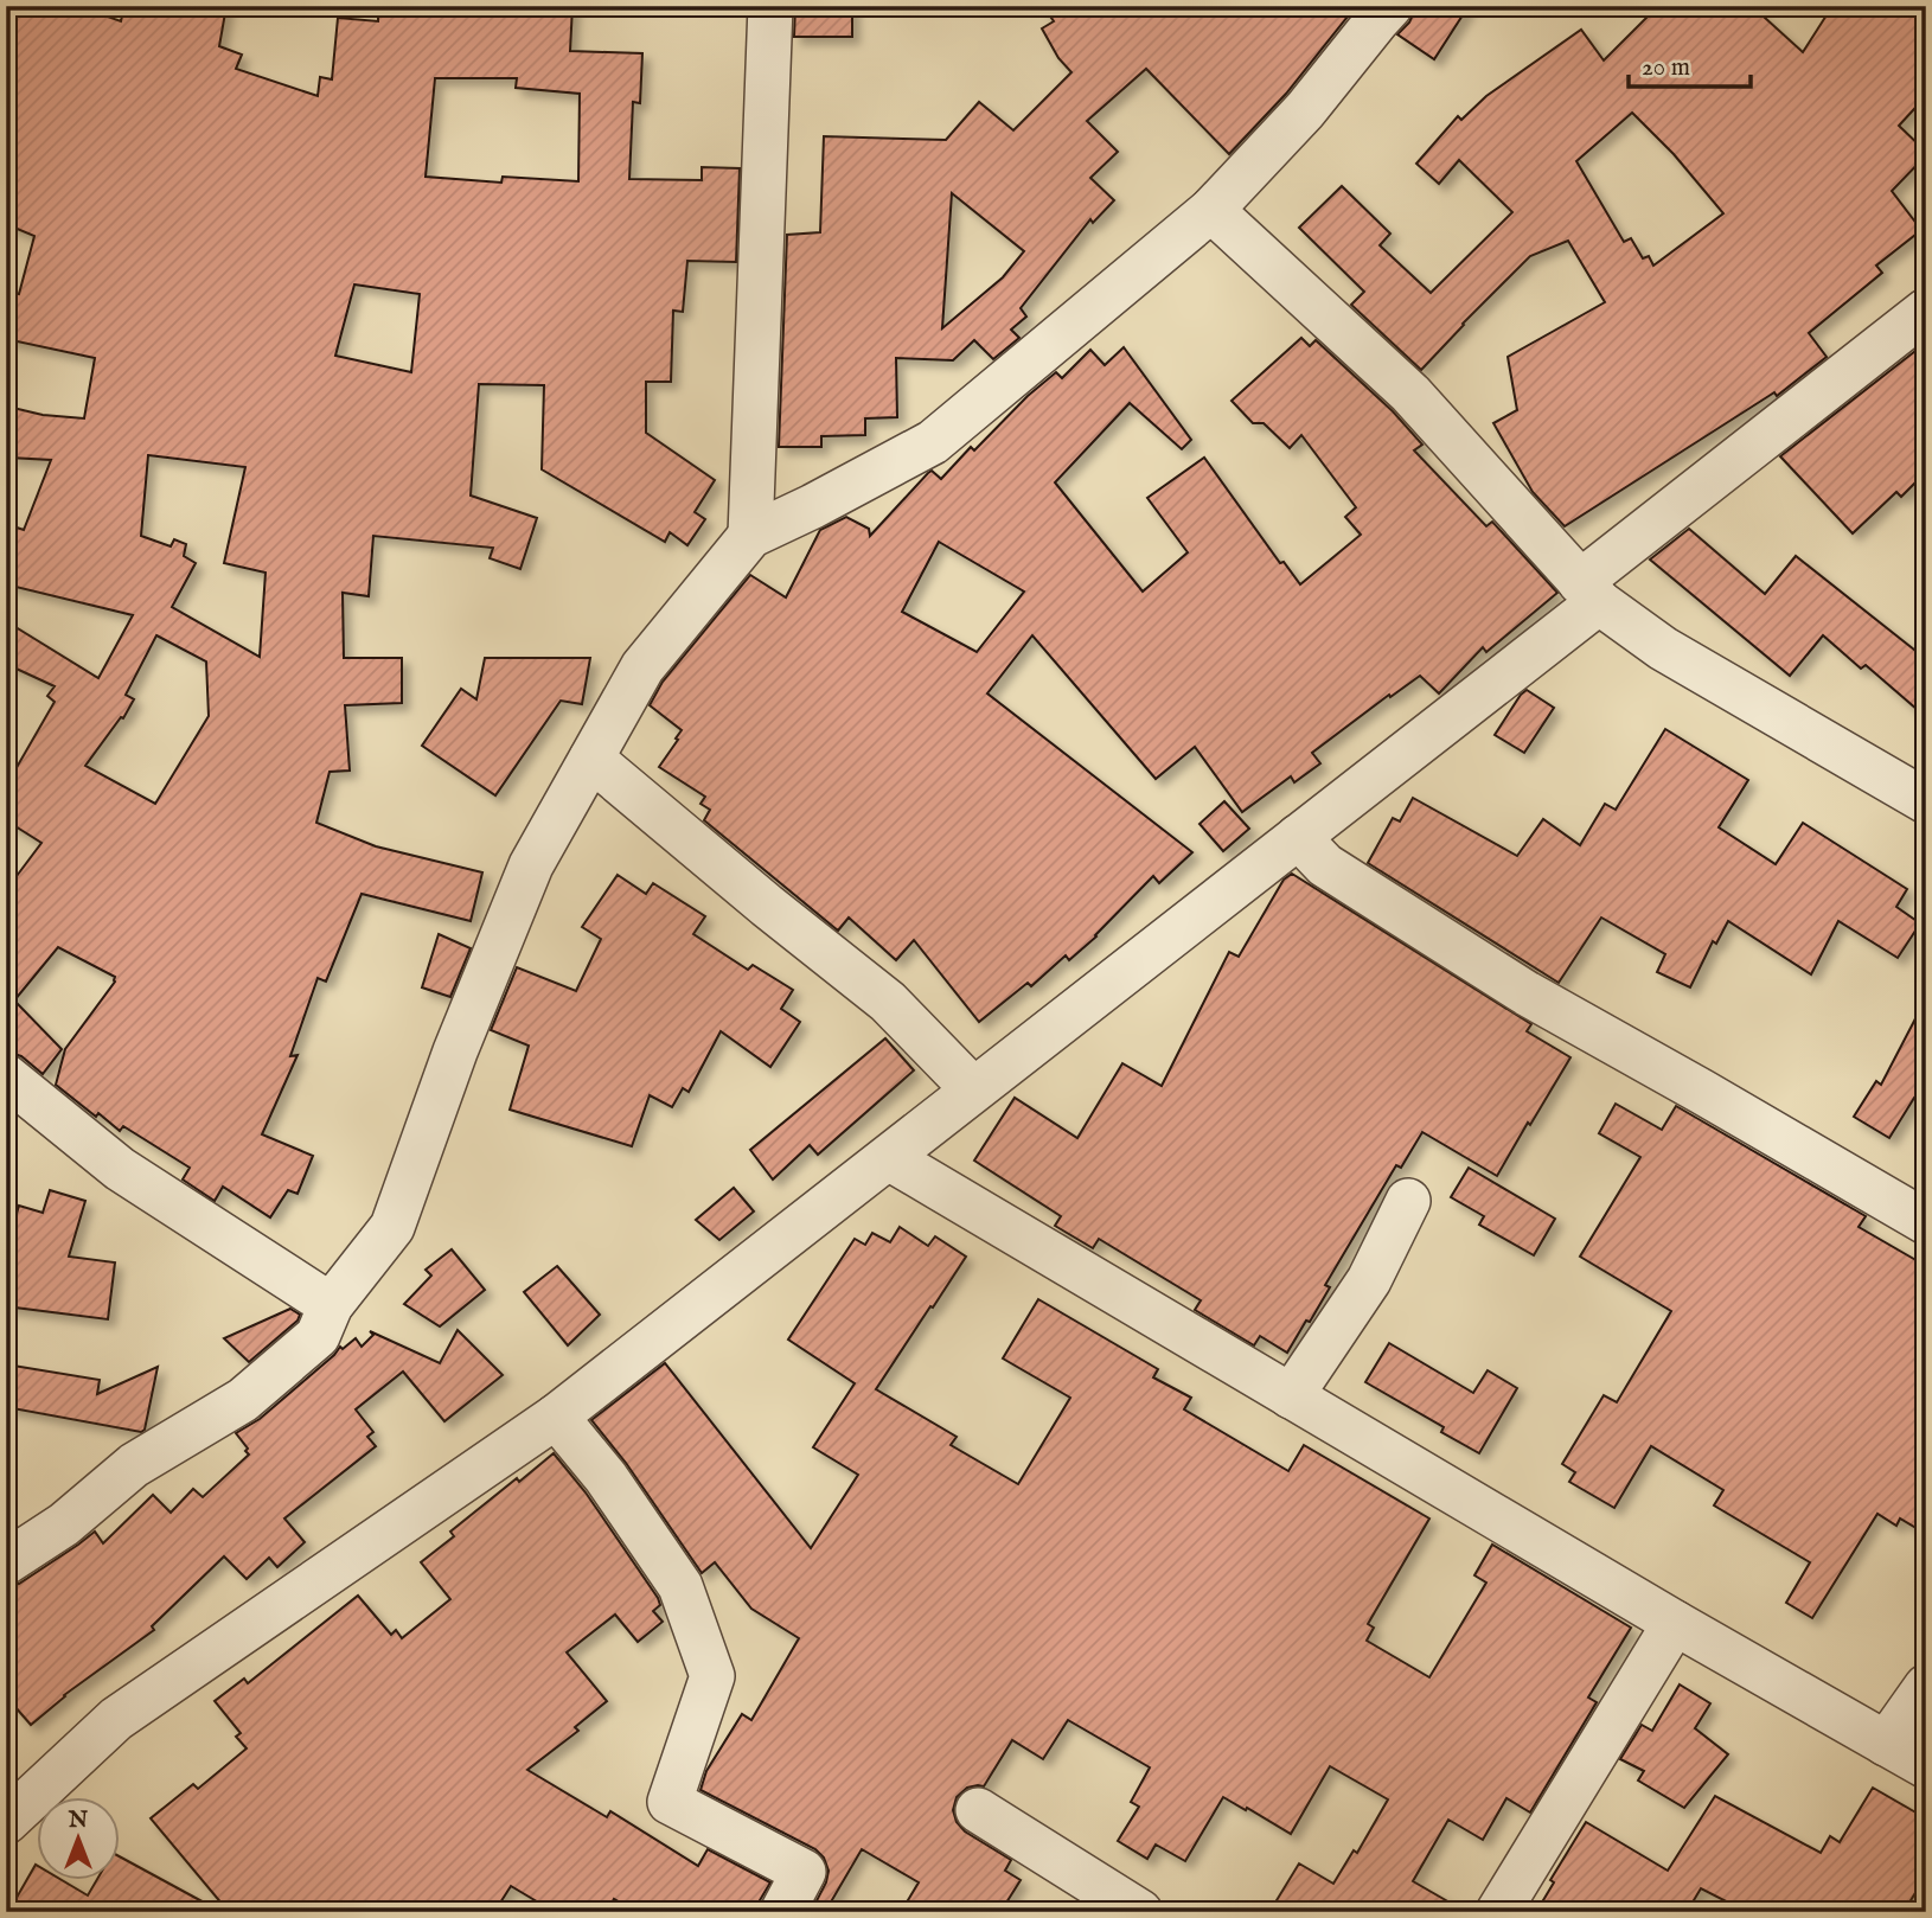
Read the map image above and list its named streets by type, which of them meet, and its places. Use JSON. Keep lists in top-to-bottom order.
{
  "scale_bar": "20 m",
  "north": "top"
}
